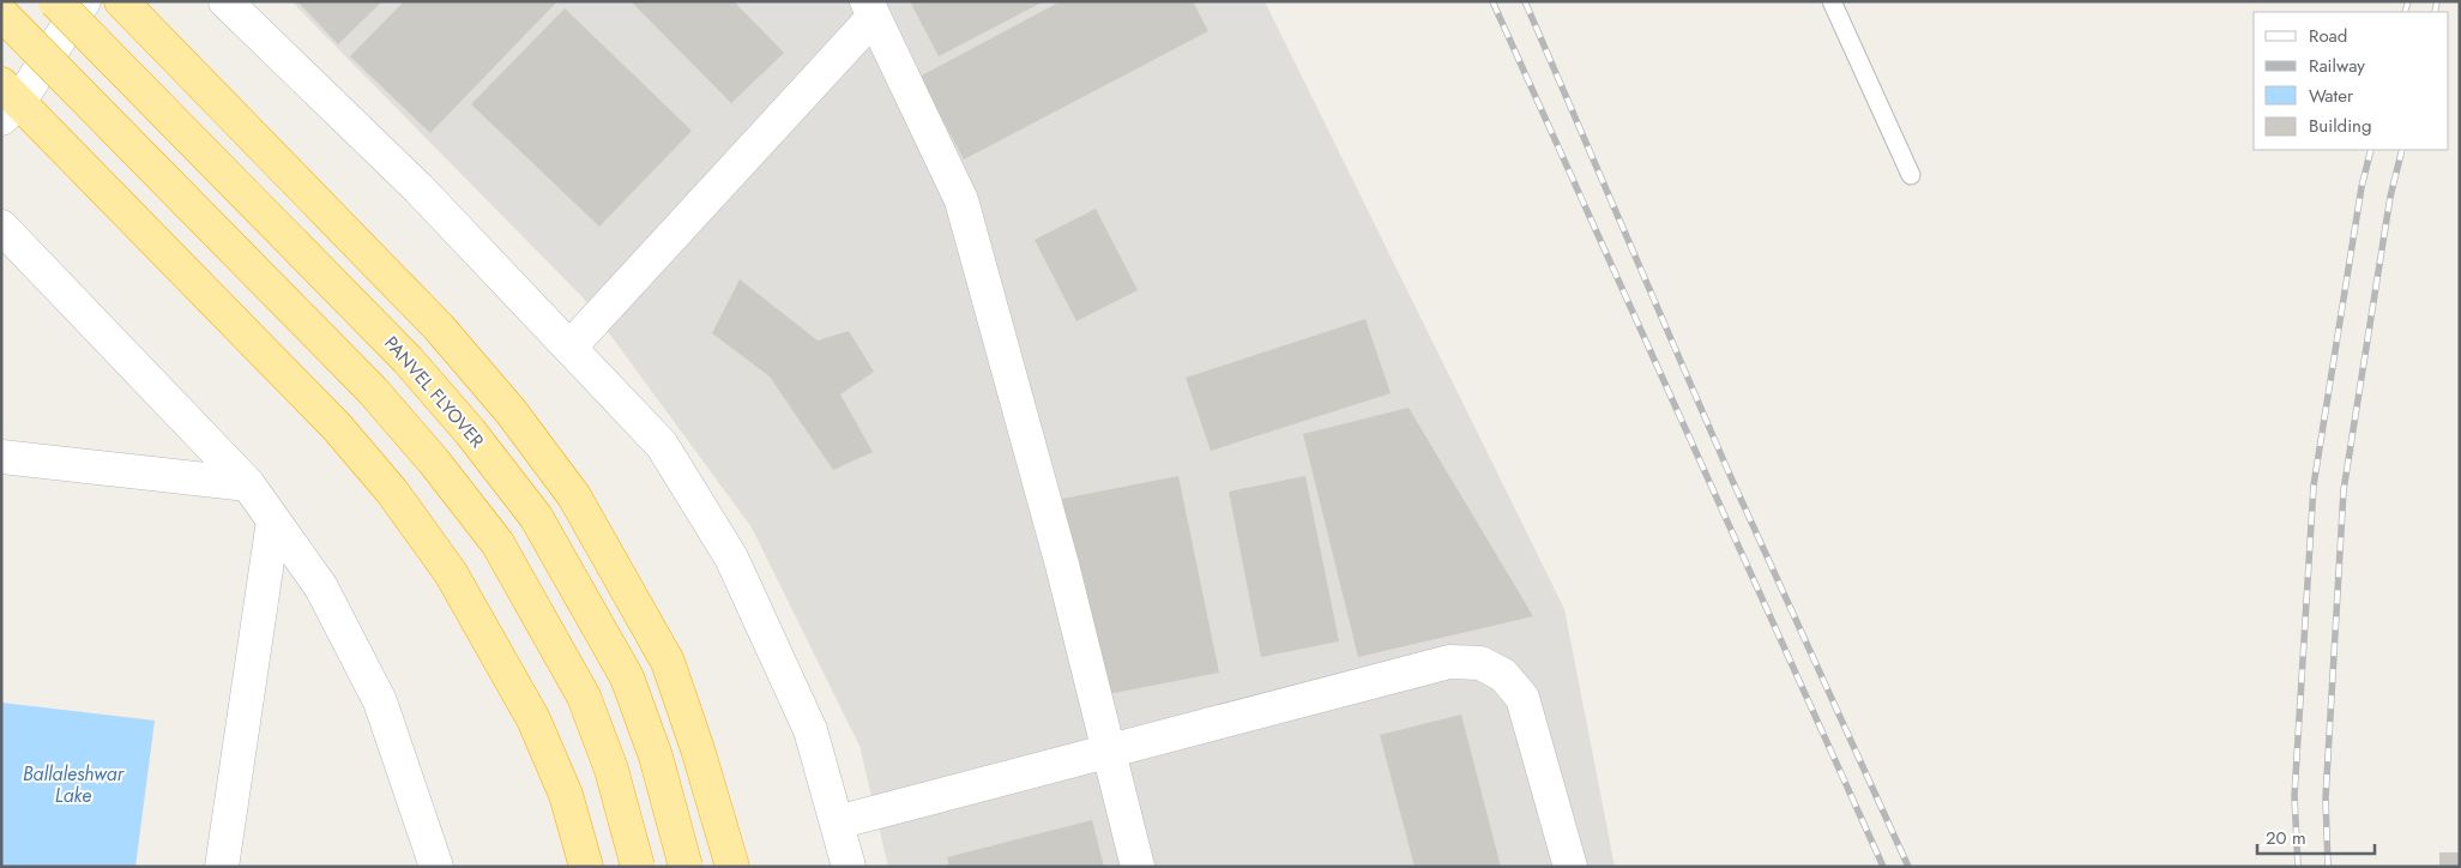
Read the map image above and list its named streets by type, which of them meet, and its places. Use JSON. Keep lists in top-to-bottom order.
{
  "streets": {
    "highway": ["PANVEL FLYOVER"]
  },
  "water": ["Ballaleshwar Lake"],
  "legend": [
    "Road",
    "Railway",
    "Water",
    "Building"
  ],
  "scale_bar": "20 m"
}
